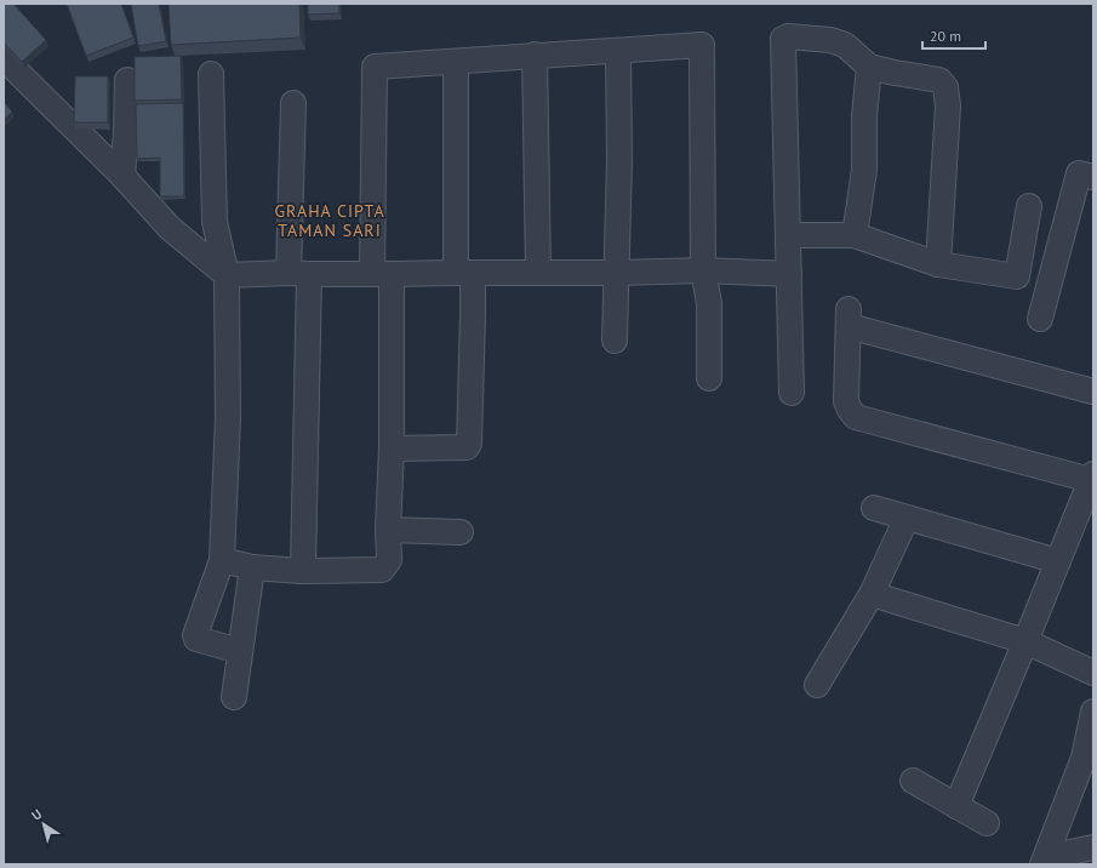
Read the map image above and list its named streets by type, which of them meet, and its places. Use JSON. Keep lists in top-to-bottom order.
{
  "districts": ["GRAHA CIPTA TAMAN SARI"],
  "scale_bar": "20 m",
  "north": "top left"
}
